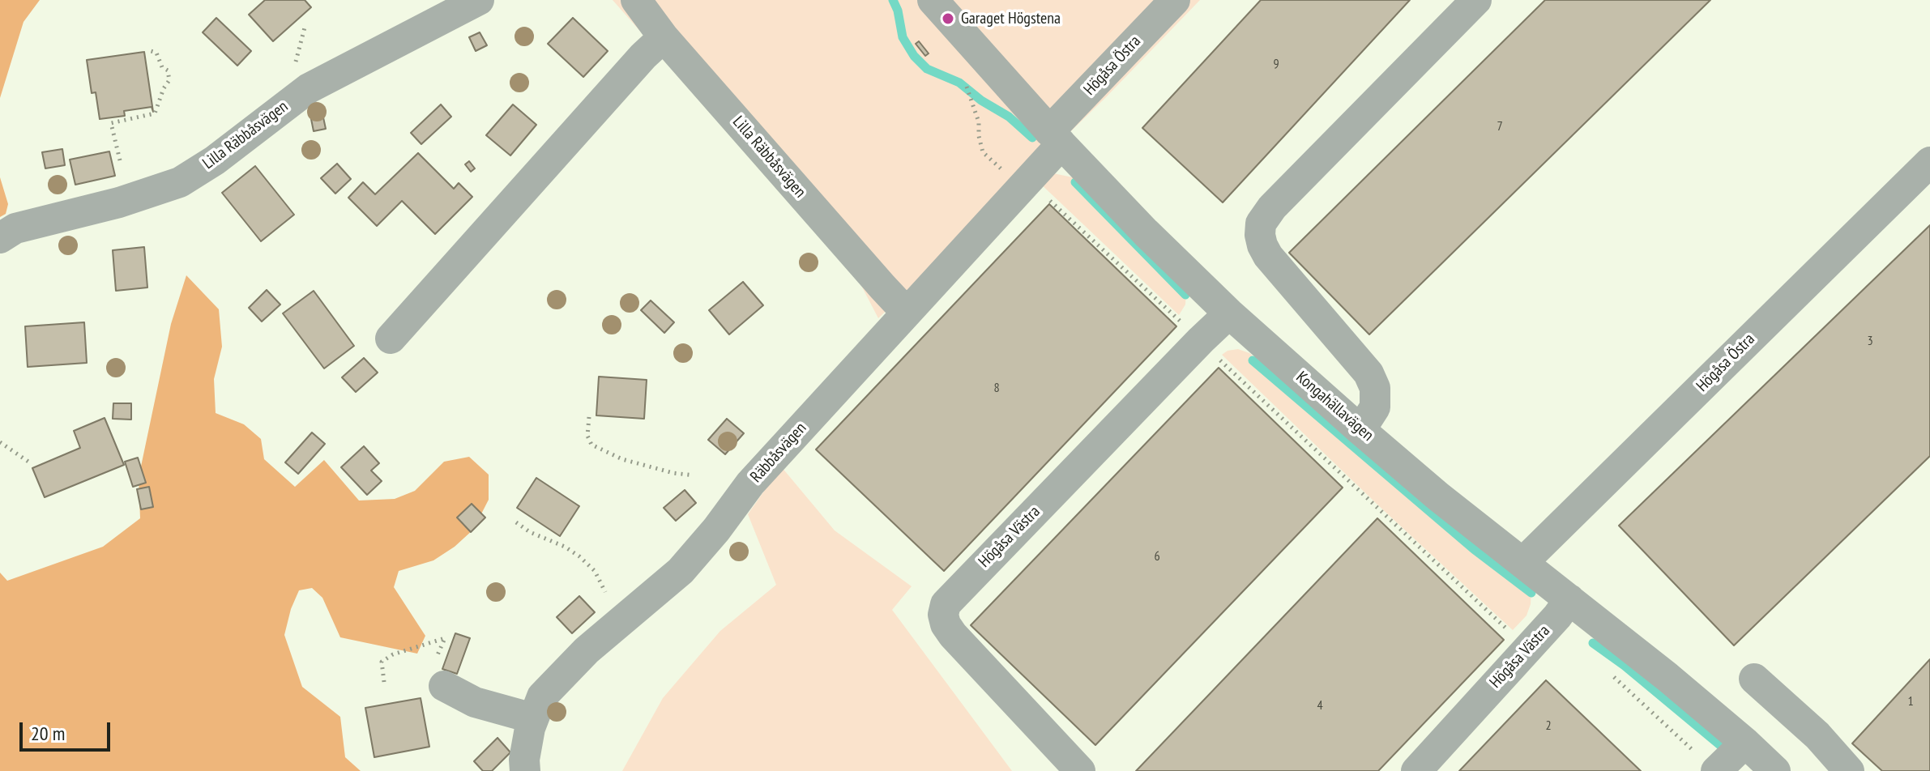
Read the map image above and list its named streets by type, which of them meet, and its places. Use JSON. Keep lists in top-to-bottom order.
{
  "streets": {
    "street": [
      "Högåsa Östra",
      "Lilla Räbbåsvägen",
      "Kongahällavägen",
      "Räbbåsvägen",
      "Högåsa Västra"
    ]
  },
  "crossings": [
    ["Högåsa Östra", "Kongahällavägen"],
    ["Högåsa Östra", "Räbbåsvägen"],
    ["Lilla Räbbåsvägen", "Räbbåsvägen"],
    ["Kongahällavägen", "Räbbåsvägen"],
    ["Kongahällavägen", "Högåsa Västra"]
  ],
  "places": ["Garaget Högstena"],
  "house_numbers": [
    "9",
    "7",
    "3",
    "8",
    "6",
    "1",
    "4",
    "2"
  ],
  "scale_bar": "20 m"
}
